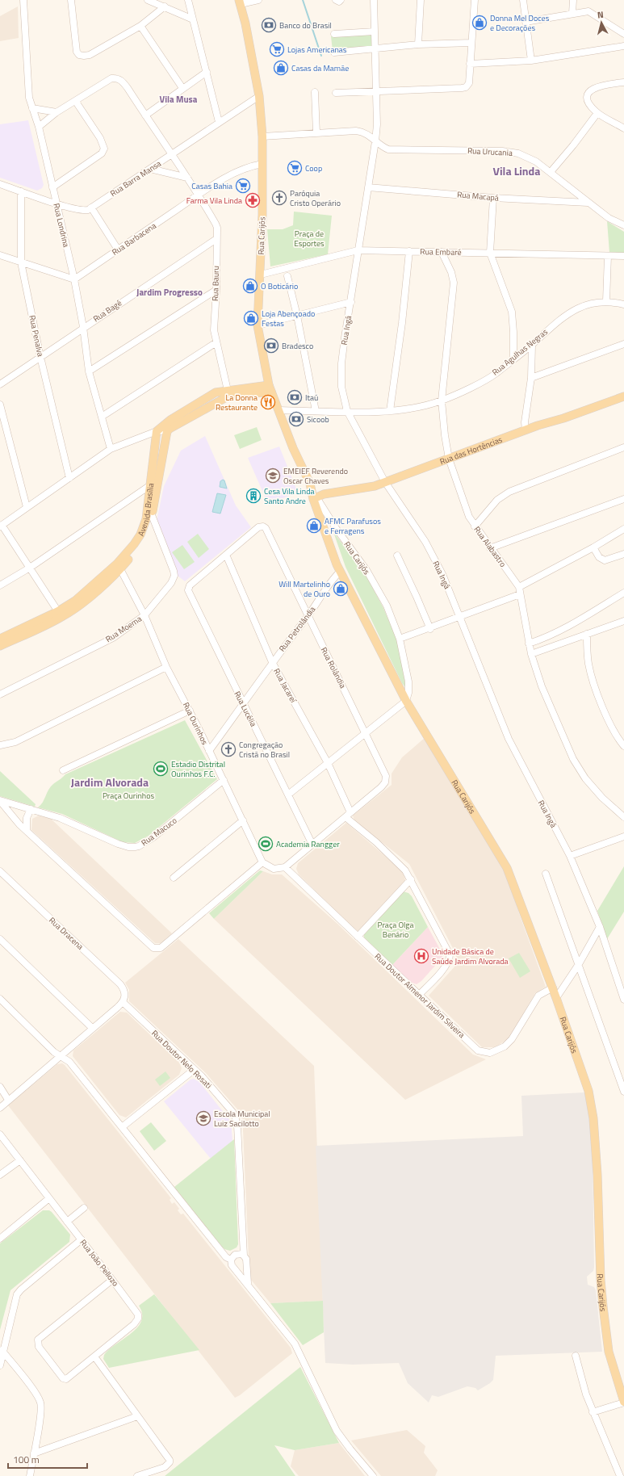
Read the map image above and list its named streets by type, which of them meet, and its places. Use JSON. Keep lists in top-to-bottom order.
{
  "streets": {
    "main road": ["Rua Carijós", "Rua das Hortências", "Avenida Brasília"],
    "street": [
      "Rua Urucania",
      "Rua Barra Mansa",
      "Rua Macapá",
      "Rua Londrina",
      "Rua Barbacena",
      "Rua Embaré",
      "Rua Bauru",
      "Rua Bagé",
      "Rua Ingá",
      "Rua Penalva",
      "Rua Agulhas Negras",
      "Rua Alabastro",
      "Rua Moema",
      "Rua Petrolândia",
      "Rua Rolândia",
      "Rua Jacareí",
      "Rua Lucélia",
      "Rua Ourinhos",
      "Rua Macuco",
      "Rua Dracena",
      "Rua Doutor Almenor Jardim Silveira",
      "Rua Doutor Nelo Rosati",
      "Rua João Pellozo"
    ]
  },
  "crossings": [
    ["Rua Urucania", "Rua Macapá"],
    ["Rua Urucania", "Rua Carijós"],
    ["Rua Urucania", "Rua Ingá"],
    ["Rua Barra Mansa", "Rua Londrina"],
    ["Rua Barra Mansa", "Rua Carijós"],
    ["Rua Barra Mansa", "Rua Bauru"],
    ["Rua Barra Mansa", "Rua Penalva"],
    ["Rua Macapá", "Rua Ingá"],
    ["Rua Londrina", "Rua Barbacena"],
    ["Rua Londrina", "Rua Bagé"],
    ["Rua Carijós", "Rua Barbacena"],
    ["Rua Carijós", "Rua Embaré"],
    ["Rua Carijós", "Rua Agulhas Negras"],
    ["Rua Carijós", "Rua das Hortências"],
    ["Rua Carijós", "Rua Petrolândia"],
    ["Rua Carijós", "Rua Doutor Almenor Jardim Silveira"],
    ["Rua Barbacena", "Rua Bauru"],
    ["Rua Embaré", "Rua Ingá"],
    ["Rua Embaré", "Rua Alabastro"],
    ["Rua Bauru", "Rua Bagé"],
    ["Rua Bagé", "Rua Penalva"],
    ["Rua Ingá", "Rua Agulhas Negras"],
    ["Rua Ingá", "Rua das Hortências"],
    ["Rua Agulhas Negras", "Rua Alabastro"],
    ["Rua das Hortências", "Rua Alabastro"],
    ["Avenida Brasília", "Rua Moema"],
    ["Avenida Brasília", "Rua Ourinhos"],
    ["Rua Moema", "Rua Ourinhos"],
    ["Rua Petrolândia", "Rua Rolândia"],
    ["Rua Petrolândia", "Rua Jacareí"],
    ["Rua Petrolândia", "Rua Lucélia"],
    ["Rua Petrolândia", "Rua Ourinhos"],
    ["Rua Rolândia", "Rua Jacareí"],
    ["Rua Rolândia", "Rua Lucélia"],
    ["Rua Rolândia", "Rua Doutor Almenor Jardim Silveira"],
    ["Rua Ourinhos", "Rua Macuco"],
    ["Rua Dracena", "Rua Doutor Nelo Rosati"]
  ],
  "districts": [
    "Vila Musa",
    "Vila Linda",
    "Jardim Progresso",
    "Jardim Alvorada"
  ],
  "parks": ["Praça de Esportes", "Praça Ourinhos", "Praça Olga Benário"],
  "places": {
    "shop": [
      "Donna Mel Doces e Decorações",
      "Casas da Mamãe",
      "O Boticário",
      "Loja Abençoado Festas",
      "AFMC Parafusos e Ferragens",
      "Will Martelinho de Ouro"
    ],
    "bank": [
      "Banco do Brasil",
      "Bradesco",
      "Itaú",
      "Sicoob"
    ],
    "supermarket": ["Lojas Americanas", "Coop", "Casas Bahia"],
    "church": ["Paróquia Cristo Operário", "Congregação Cristã no Brasil"],
    "pharmacy": ["Farma Vila Linda"],
    "restaurant": ["La Donna Restaurante"],
    "school or university": ["EMEIEF Reverendo Oscar Chaves", "Escola Municipal Luiz Sacilotto"],
    "building": ["Cesa Vila Linda Santo Andre"],
    "sports": ["Estadio Distrital Ourinhos F.C.", "Academia Rangger"],
    "hospital": ["Unidade Básica de Saúde Jardim Alvorada"]
  },
  "scale_bar": "100 m",
  "north": "top"
}
